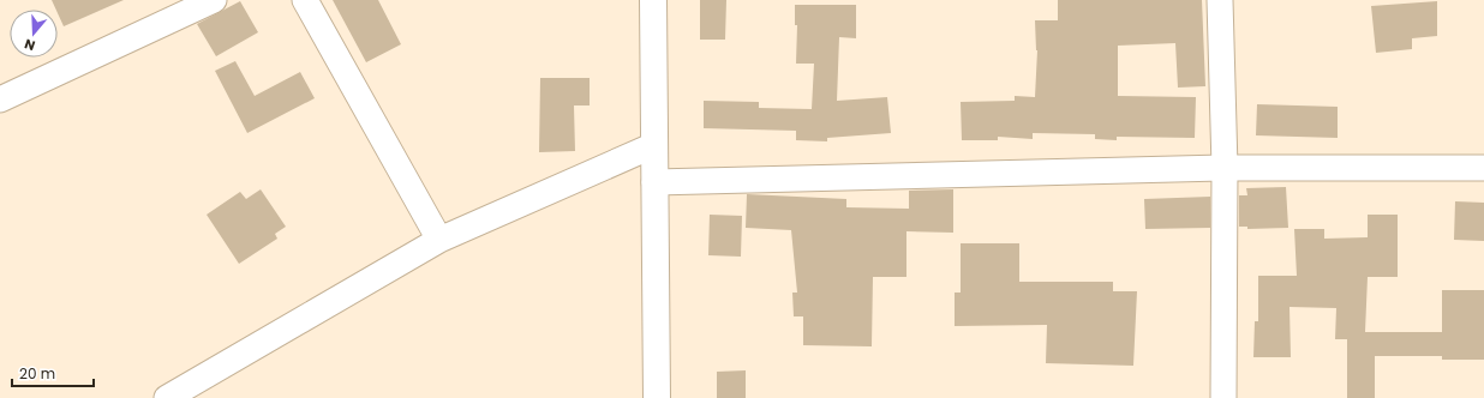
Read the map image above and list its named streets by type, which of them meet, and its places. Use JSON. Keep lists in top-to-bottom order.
{
  "scale_bar": "20 m",
  "north": "bottom"
}
